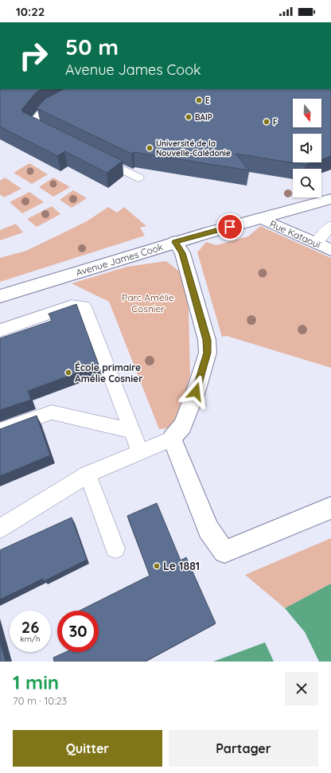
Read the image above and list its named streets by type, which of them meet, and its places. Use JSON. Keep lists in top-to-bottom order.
{
  "streets": {
    "street": ["Rue Kataouï", "Avenue James Cook"]
  },
  "crossings": [
    ["Rue Kataouï", "Avenue James Cook"]
  ],
  "parks": ["Parc Amélie Cosnier"],
  "places": [
    "E",
    "BAIP",
    "F",
    "Université de la Nouvelle-Calédonie",
    "École primaire Amélie Cosnier",
    "Le 1881"
  ],
  "north": "bottom",
  "page": {
    "status": "10:22",
    "turn": ["50 m", "Avenue James Cook"],
    "speed": "26 km/h",
    "limit": "30",
    "heading": ["1 min", "70 m · 10:23"],
    "buttons": ["Quitter", "Partager"]
  }
}
